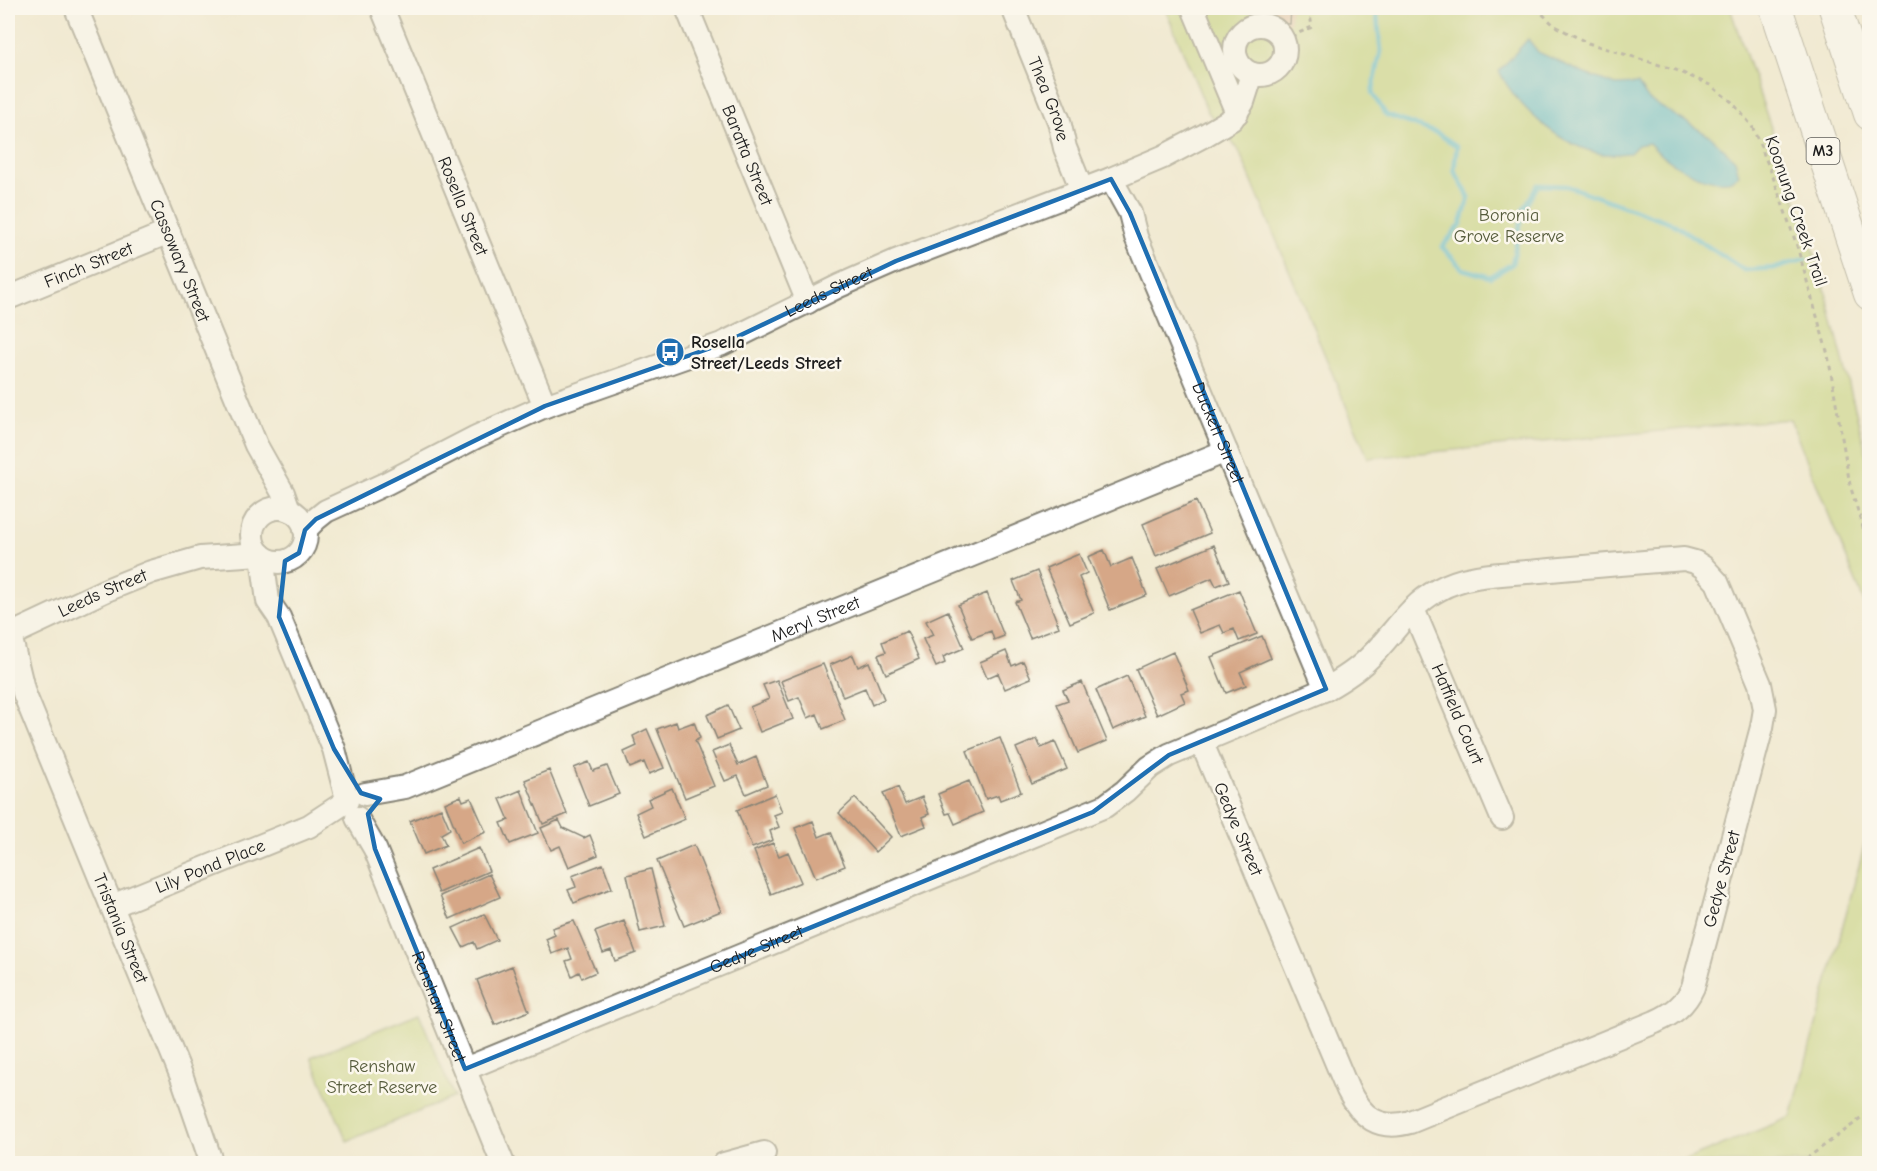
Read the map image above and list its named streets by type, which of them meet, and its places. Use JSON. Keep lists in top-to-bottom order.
{
  "streets": {
    "highway": ["M3"],
    "street": [
      "Thea Grove",
      "Baratta Street",
      "Rosella Street",
      "Cassowary Street",
      "Finch Street",
      "Leeds Street",
      "Duckett Street",
      "Meryl Street",
      "Hatfield Court",
      "Gedye Street",
      "Lily Pond Place",
      "Tristania Street",
      "Renshaw Street"
    ],
    "path": ["Koonung Creek Trail"]
  },
  "crossings": [
    ["Thea Grove", "Leeds Street"],
    ["Baratta Street", "Leeds Street"],
    ["Rosella Street", "Leeds Street"],
    ["Cassowary Street", "Finch Street"],
    ["Cassowary Street", "Leeds Street"],
    ["Cassowary Street", "Renshaw Street"],
    ["Leeds Street", "Duckett Street"],
    ["Leeds Street", "Tristania Street"],
    ["Leeds Street", "Renshaw Street"],
    ["Duckett Street", "Meryl Street"],
    ["Duckett Street", "Gedye Street"],
    ["Meryl Street", "Lily Pond Place"],
    ["Meryl Street", "Renshaw Street"],
    ["Hatfield Court", "Gedye Street"],
    ["Gedye Street", "Renshaw Street"],
    ["Lily Pond Place", "Tristania Street"],
    ["Lily Pond Place", "Renshaw Street"]
  ],
  "parks": ["Boronia Grove Reserve", "Renshaw Street Reserve"],
  "places": {
    "bus stop": ["Rosella Street/Leeds Street"]
  }
}
